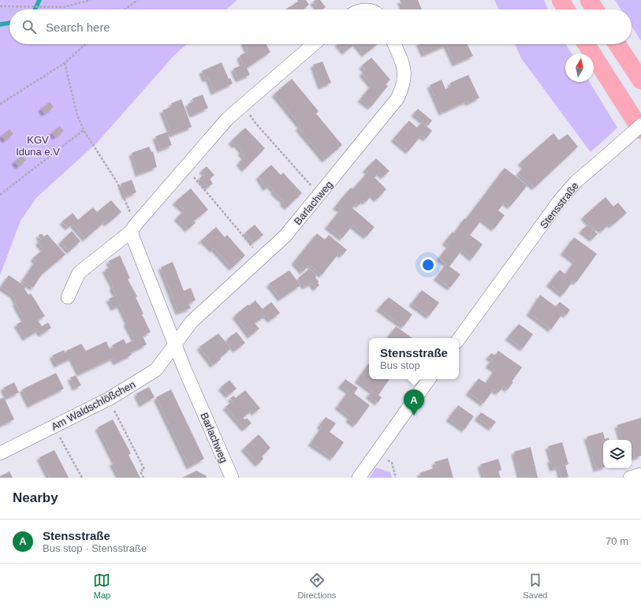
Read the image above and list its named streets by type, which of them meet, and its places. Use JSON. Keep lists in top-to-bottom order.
{
  "streets": {
    "street": ["Barlachweg", "Stensstraße", "Am Waldschlößchen"]
  },
  "crossings": [
    ["Barlachweg", "Am Waldschlößchen"]
  ],
  "parks": ["KGV Iduna e.V"],
  "north": "top",
  "page": {
    "search": "Search here",
    "popup": ["Stensstraße", "Bus stop"],
    "pins": "A",
    "heading": "Nearby",
    "list": [
      {
        "mark": "A",
        "name": "Stensstraße",
        "note": "Bus stop · Stensstraße",
        "value": "70 m"
      }
    ],
    "nav": ["Map", "Directions", "Saved"]
  }
}
